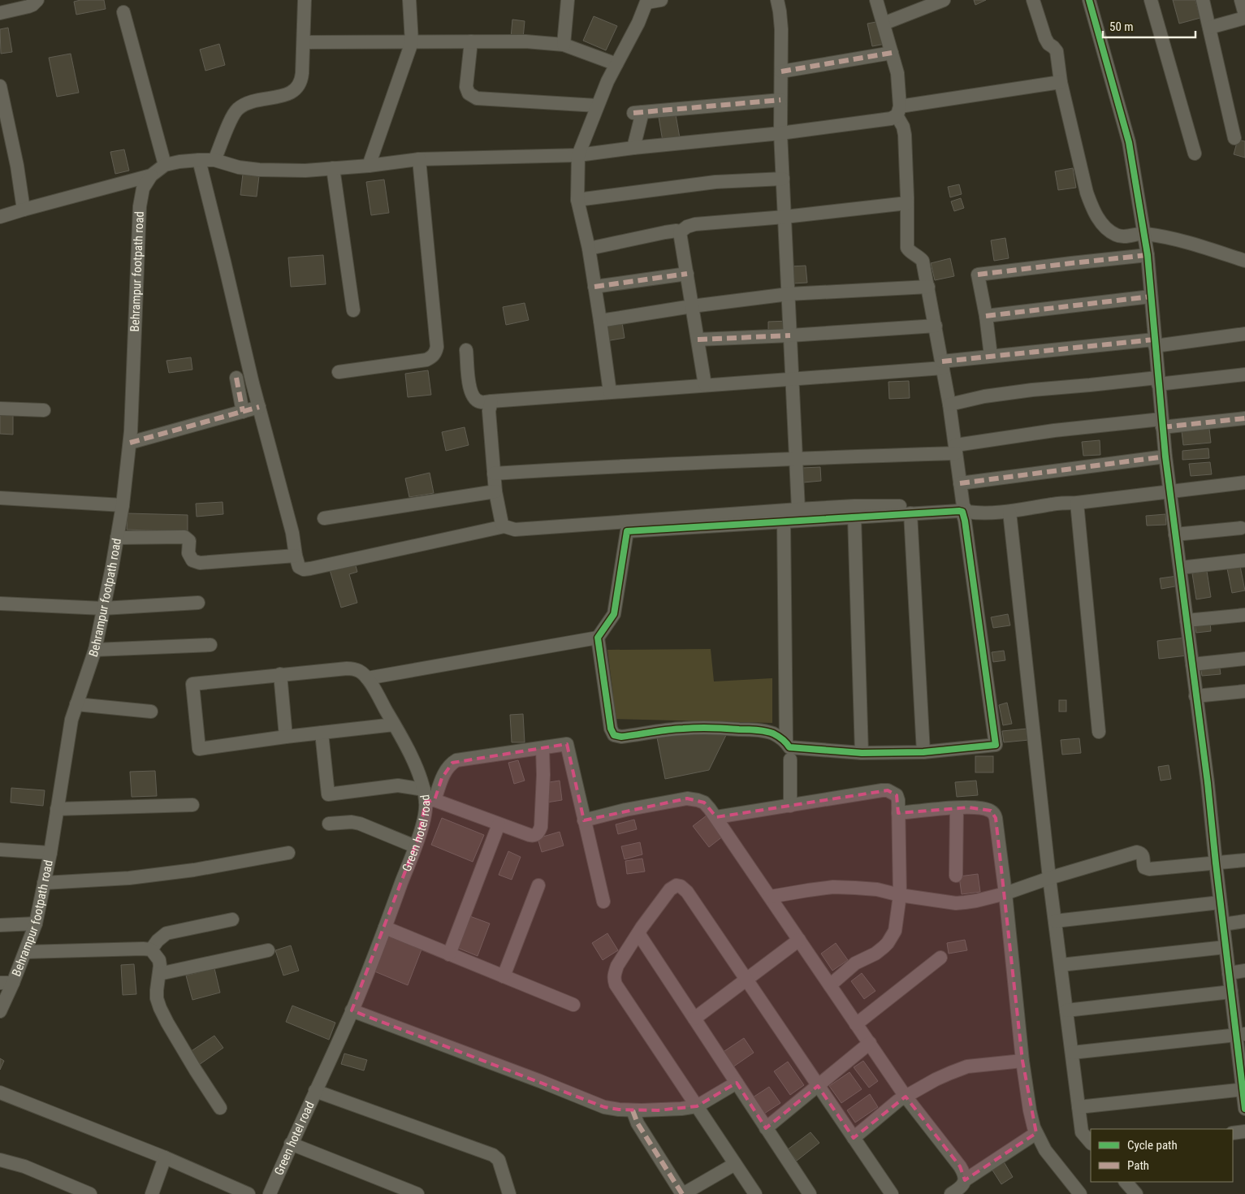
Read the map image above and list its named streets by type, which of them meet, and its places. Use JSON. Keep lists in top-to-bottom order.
{
  "streets": {
    "street": ["Behrampur footpath road", "Green hotel road"]
  },
  "legend": ["Cycle path", "Path"],
  "scale_bar": "50 m"
}
